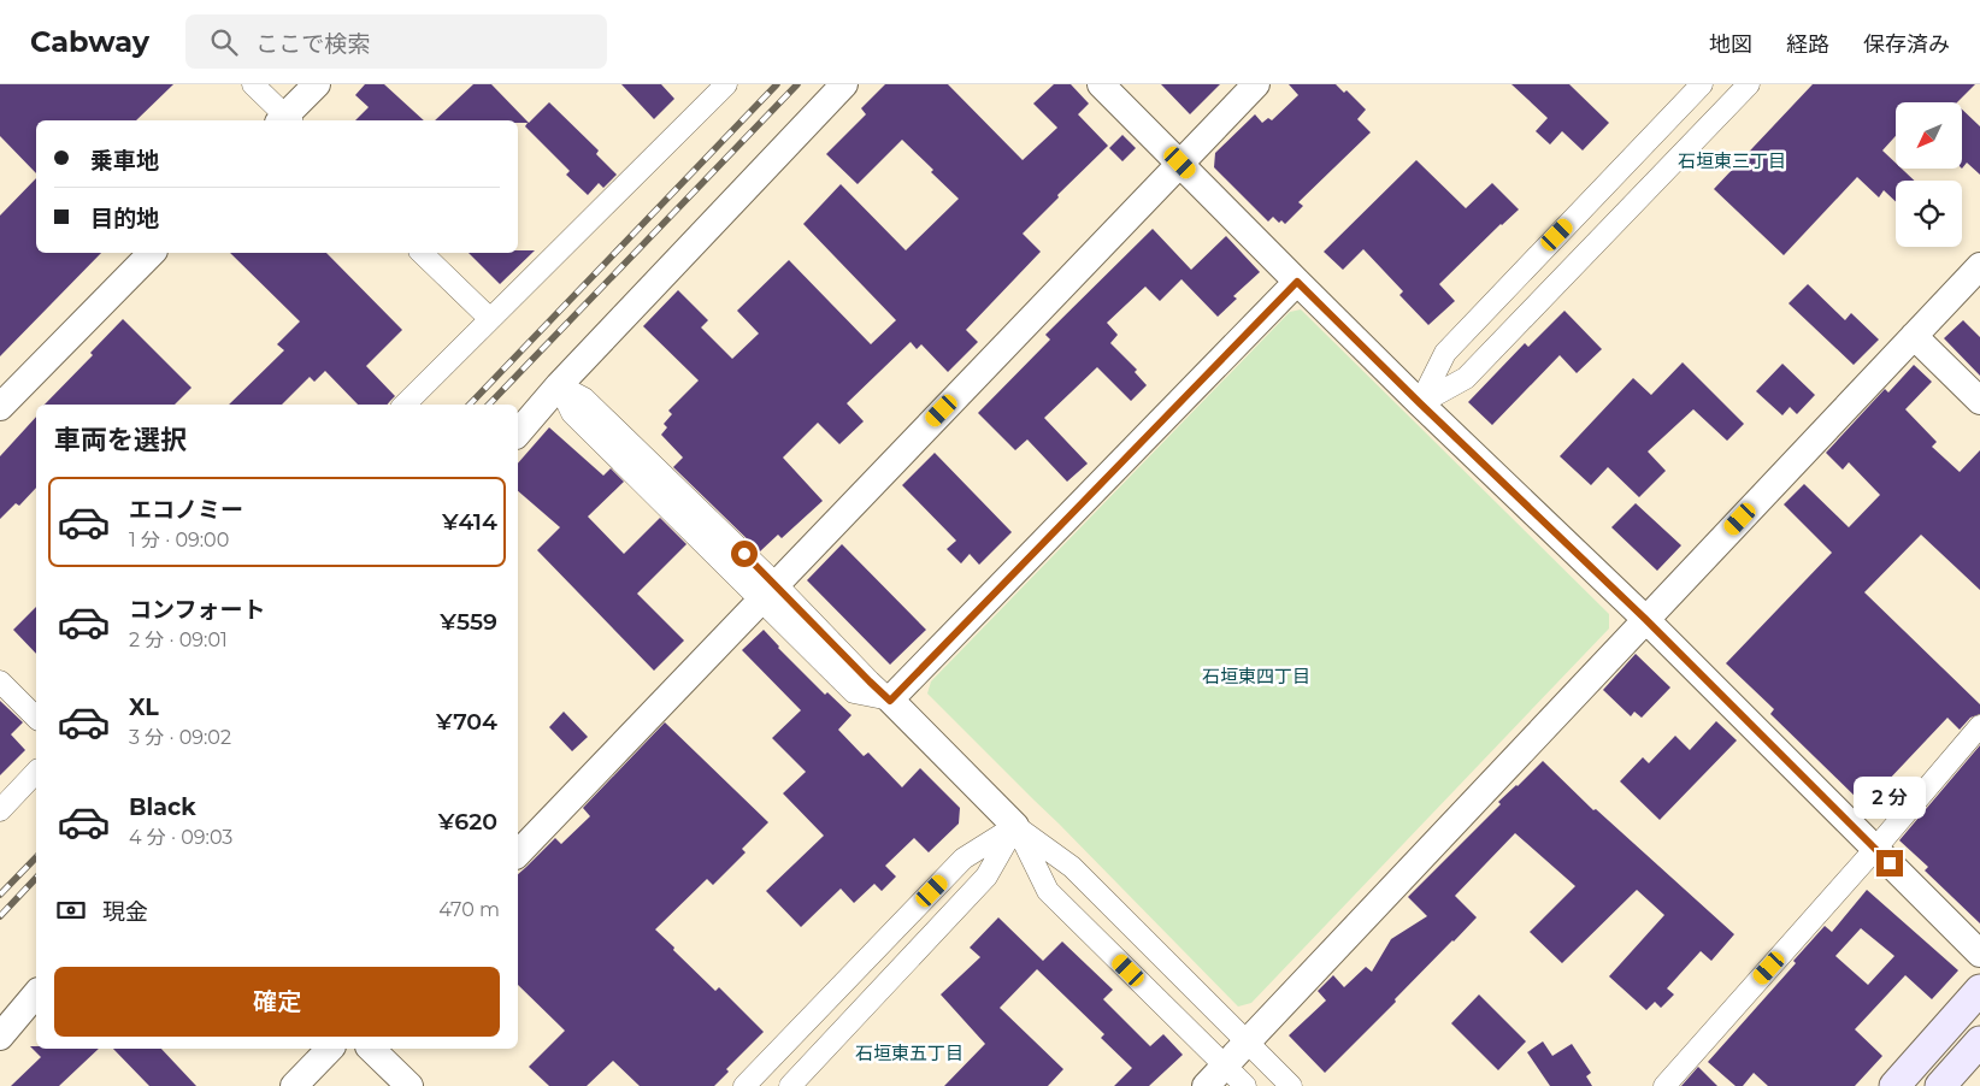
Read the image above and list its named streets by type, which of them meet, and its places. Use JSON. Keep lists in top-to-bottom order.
{
  "districts": ["石垣東三丁目", "石垣東四丁目", "石垣東五丁目"],
  "north": "bottom left",
  "page": {
    "header": "Cabway",
    "search": "ここで検索",
    "nav": ["地図", "経路", "保存済み"],
    "banner": ["乗車地", "目的地"],
    "heading": "車両を選択",
    "list": [
      {
        "name": "エコノミー",
        "note": "1 分 · 09:00",
        "value": "¥414"
      },
      {
        "name": "コンフォート",
        "note": "2 分 · 09:01",
        "value": "¥559"
      },
      {
        "name": "XL",
        "note": "3 分 · 09:02",
        "value": "¥704"
      },
      {
        "name": "Black",
        "note": "4 分 · 09:03",
        "value": "¥620"
      }
    ],
    "bubble": "2 分",
    "pay": ["現金", "470 m"],
    "buttons": "確定"
  }
}
